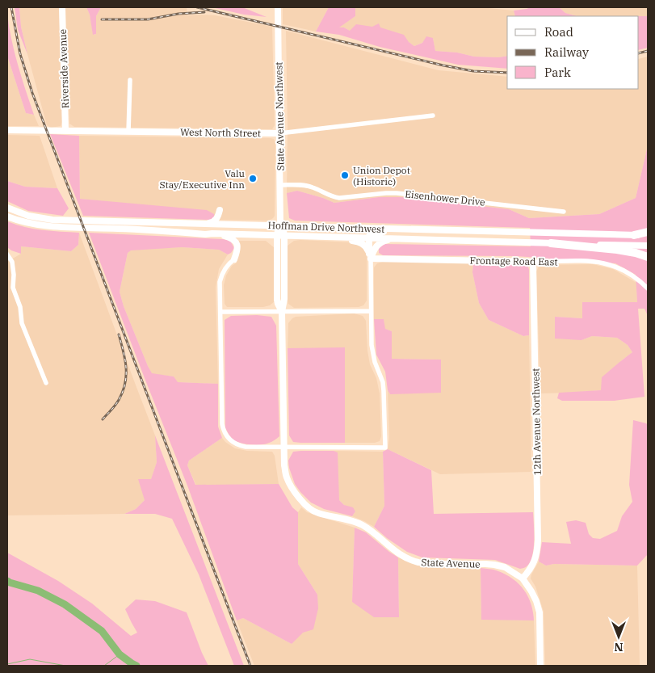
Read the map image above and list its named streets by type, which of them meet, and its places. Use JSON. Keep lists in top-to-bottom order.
{
  "streets": {
    "street": [
      "Riverside Avenue",
      "State Avenue Northwest",
      "West North Street",
      "Eisenhower Drive",
      "Hoffman Drive Northwest",
      "Frontage Road East",
      "12th Avenue Northwest",
      "State Avenue"
    ]
  },
  "crossings": [
    ["Riverside Avenue", "West North Street"],
    ["State Avenue Northwest", "West North Street"],
    ["State Avenue Northwest", "Eisenhower Drive"],
    ["State Avenue Northwest", "Hoffman Drive Northwest"],
    ["State Avenue Northwest", "State Avenue"],
    ["Frontage Road East", "12th Avenue Northwest"],
    ["12th Avenue Northwest", "State Avenue"]
  ],
  "places": ["Union Depot (Historic)", "Valu Stay/Executive Inn"],
  "legend": ["Road", "Railway", "Park"],
  "north": "bottom"
}
